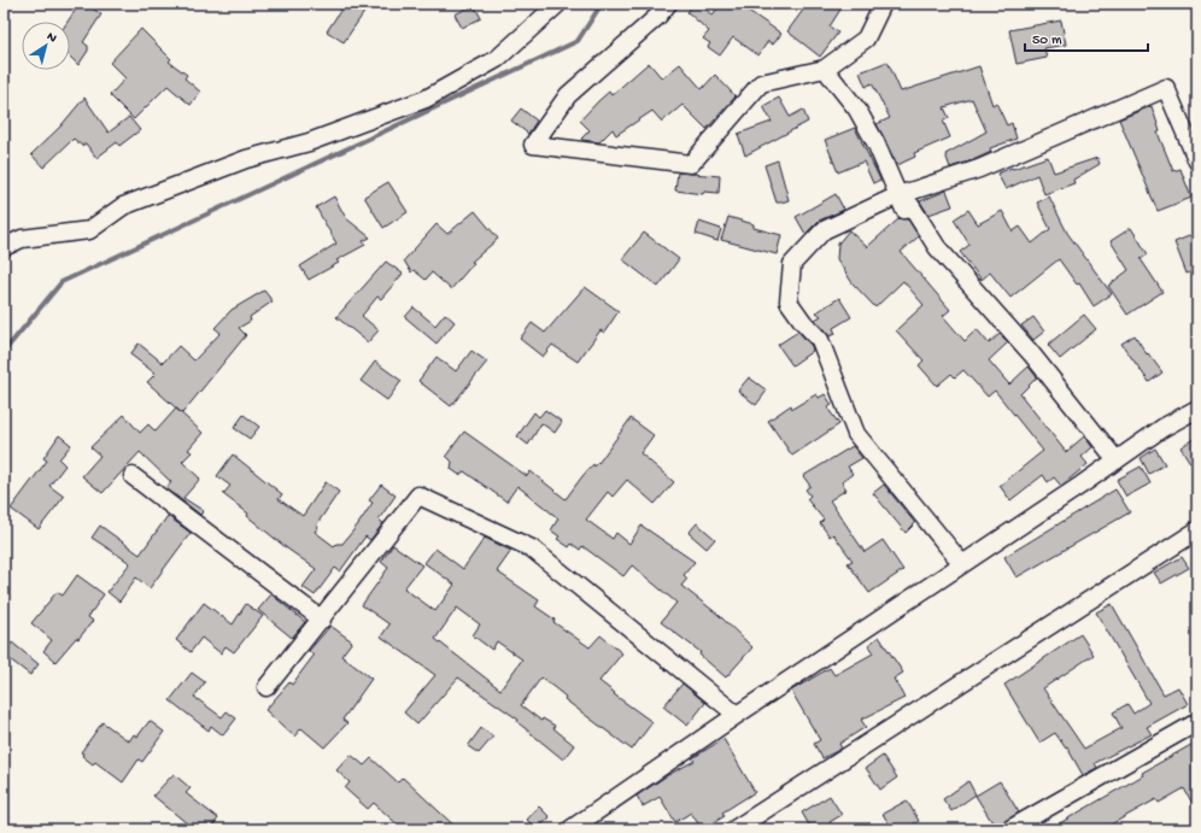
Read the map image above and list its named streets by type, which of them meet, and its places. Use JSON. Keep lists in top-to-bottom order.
{
  "scale_bar": "50 m",
  "north": "top right"
}
